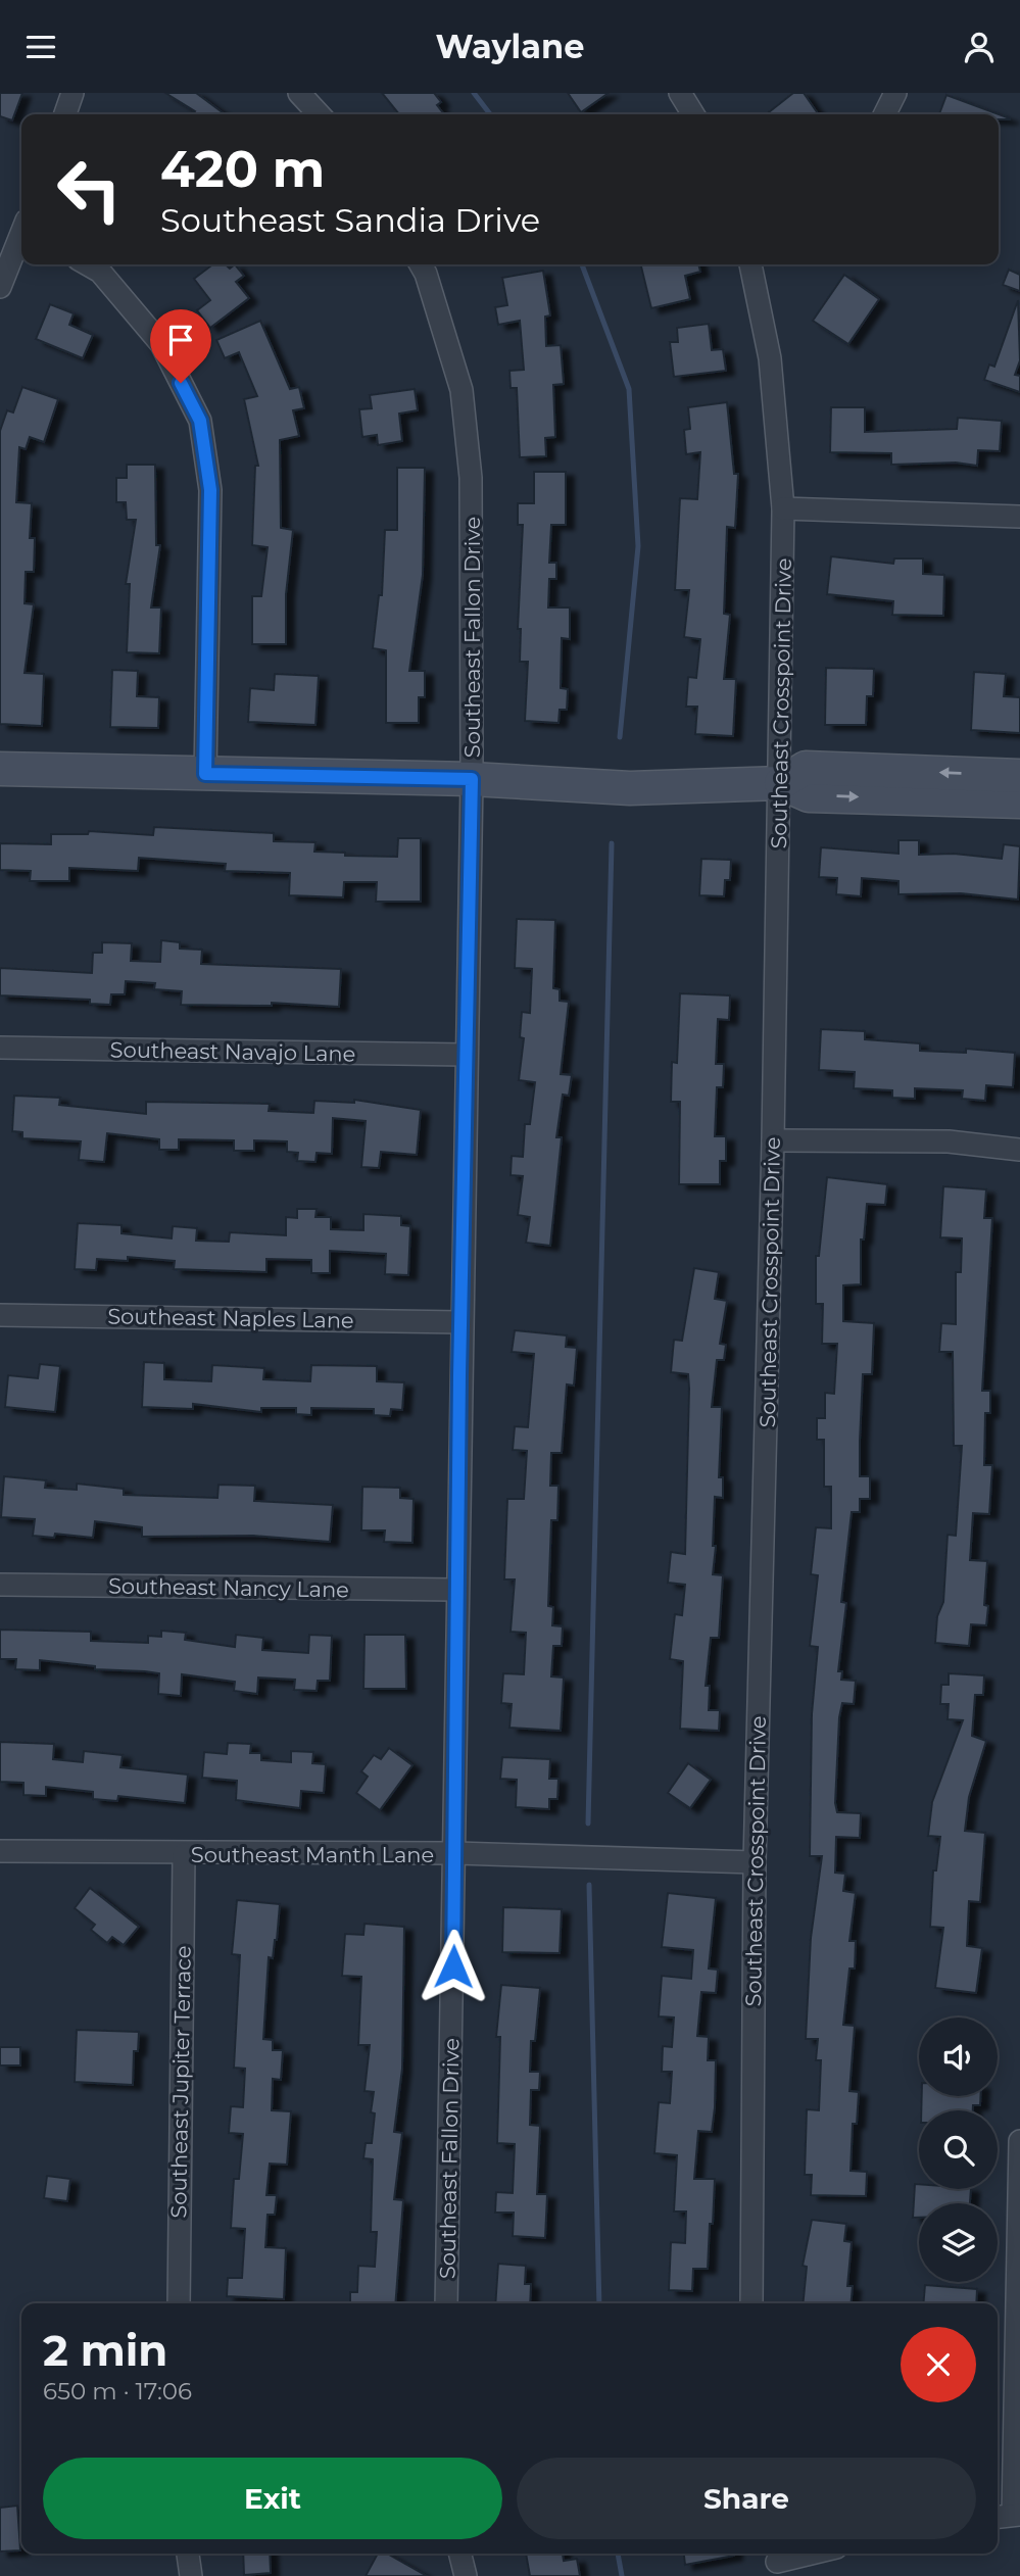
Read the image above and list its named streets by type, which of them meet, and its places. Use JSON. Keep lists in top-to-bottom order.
{
  "streets": {
    "street": [
      "Southeast Fallon Drive",
      "Southeast Crosspoint Drive",
      "Southeast Navajo Lane",
      "Southeast Naples Lane",
      "Southeast Nancy Lane",
      "Southeast Manth Lane",
      "Southeast Jupiter Terrace"
    ]
  },
  "crossings": [
    ["Southeast Fallon Drive", "Southeast Navajo Lane"],
    ["Southeast Fallon Drive", "Southeast Naples Lane"],
    ["Southeast Fallon Drive", "Southeast Nancy Lane"],
    ["Southeast Fallon Drive", "Southeast Manth Lane"],
    ["Southeast Crosspoint Drive", "Southeast Manth Lane"],
    ["Southeast Manth Lane", "Southeast Jupiter Terrace"]
  ],
  "page": {
    "header": "Waylane",
    "turn": ["420 m", "Southeast Sandia Drive"],
    "heading": ["2 min", "650 m · 17:06"],
    "buttons": ["Exit", "Share"]
  }
}
